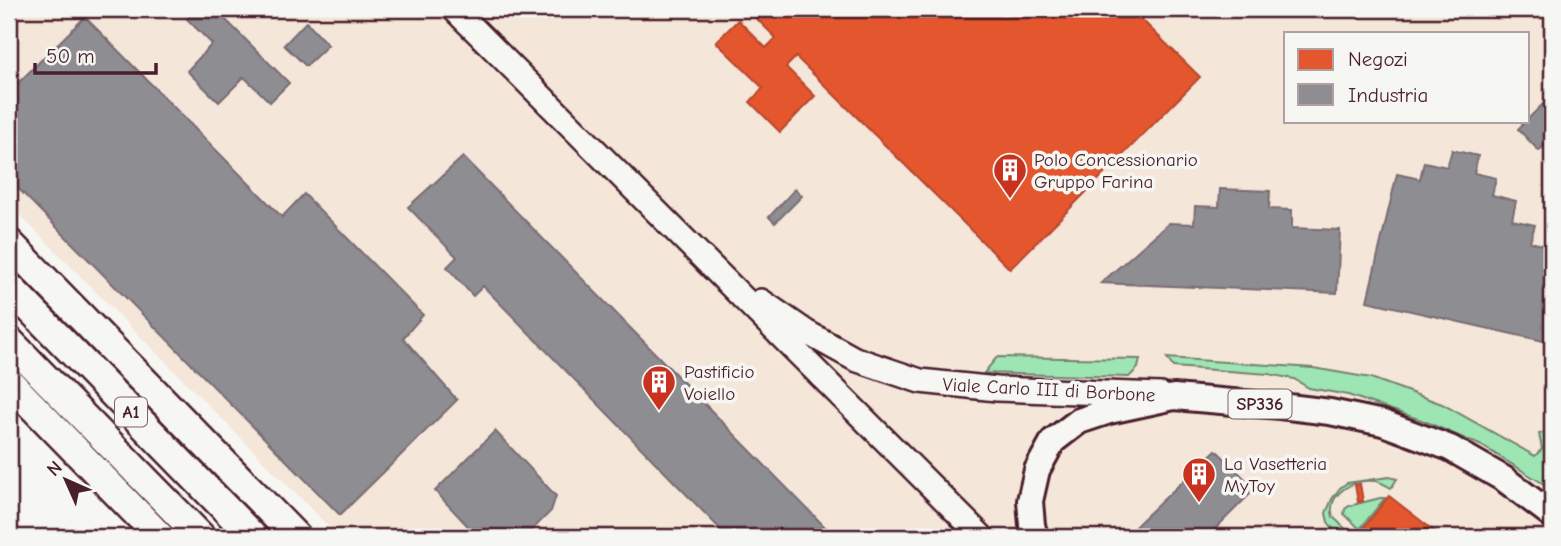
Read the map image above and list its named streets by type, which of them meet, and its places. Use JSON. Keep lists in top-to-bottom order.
{
  "streets": {
    "highway": ["A1"],
    "main road": ["Viale Carlo III di Borbone", "SP336"]
  },
  "crossings": [
    ["Viale Carlo III di Borbone", "SP336"]
  ],
  "places": {
    "building": ["Polo Concessionario Gruppo Farina", "Pastificio Voiello", "La Vasetteria MyToy"]
  },
  "legend": ["Negozi", "Industria"],
  "scale_bar": "50 m",
  "north": "top left"
}
